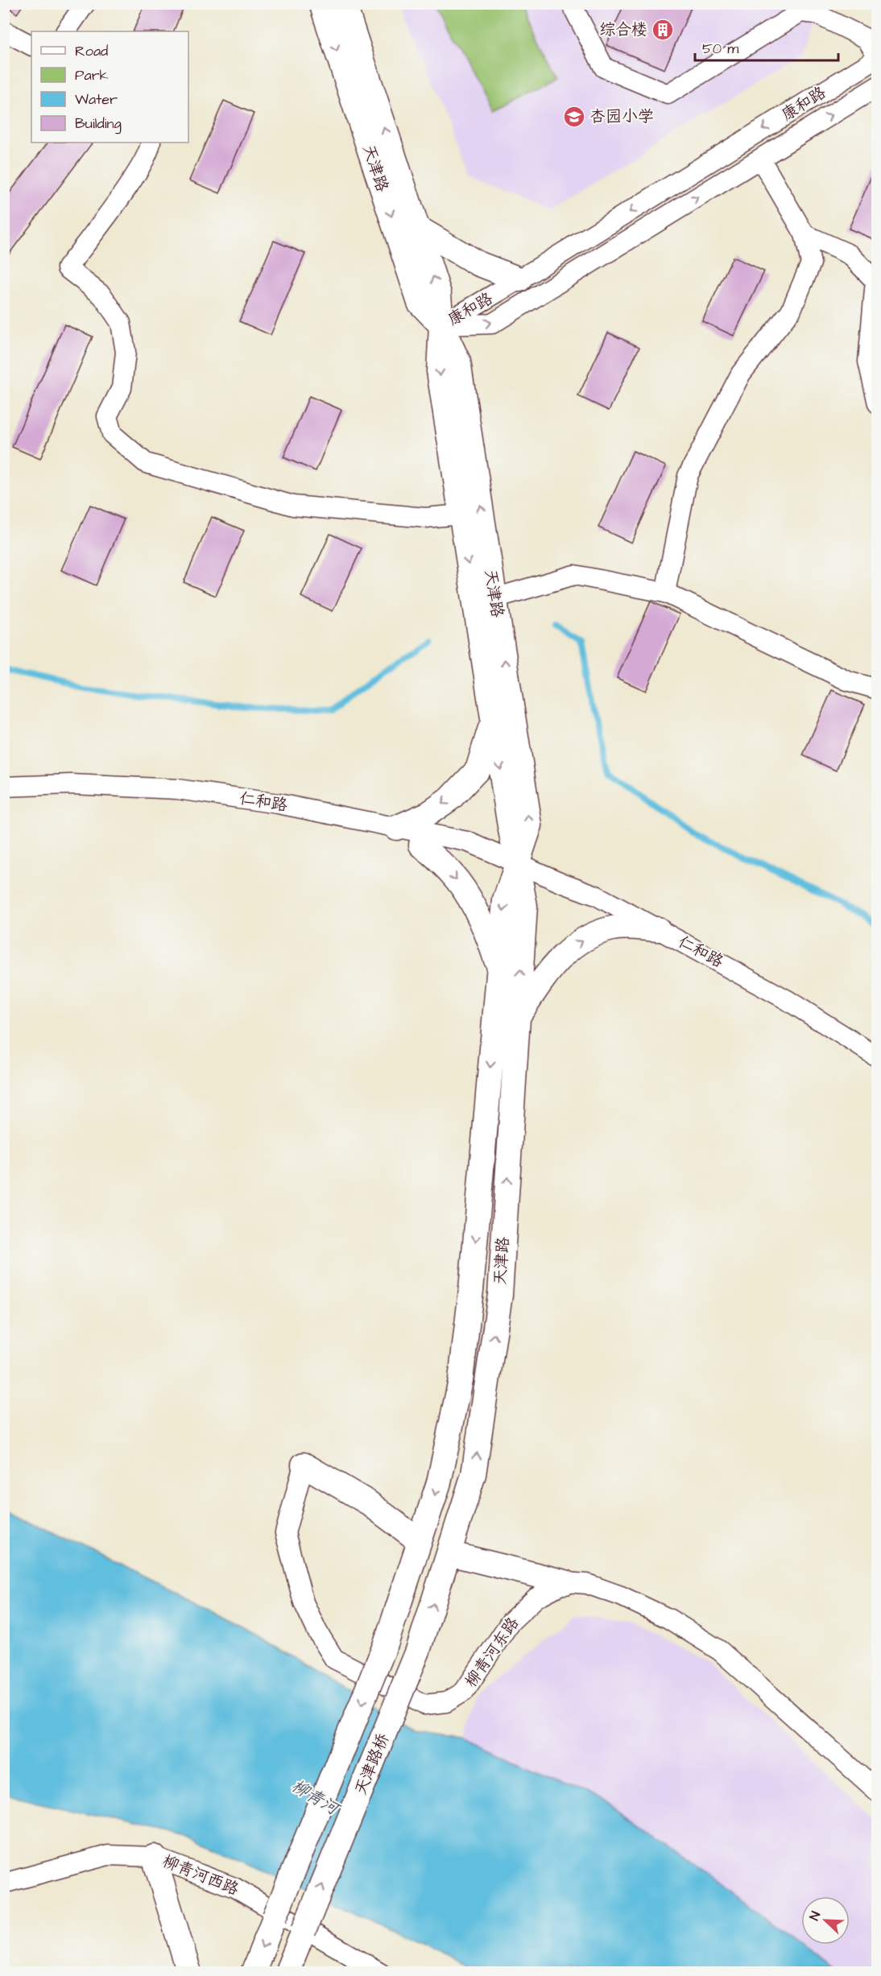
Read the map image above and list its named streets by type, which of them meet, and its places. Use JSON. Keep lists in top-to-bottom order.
{
  "streets": {
    "main road": ["天津路", "天津路桥"],
    "street": [
      "康和路",
      "仁和路",
      "柳青河东路",
      "柳青河西路"
    ]
  },
  "crossings": [
    ["康和路", "天津路"],
    ["天津路", "仁和路"],
    ["天津路", "天津路桥"]
  ],
  "water": ["柳青河"],
  "places": {
    "building": ["综合楼"],
    "school or university": ["杏园小学"]
  },
  "legend": [
    "Road",
    "Park",
    "Water",
    "Building"
  ],
  "scale_bar": "50 m",
  "north": "top left"
}
